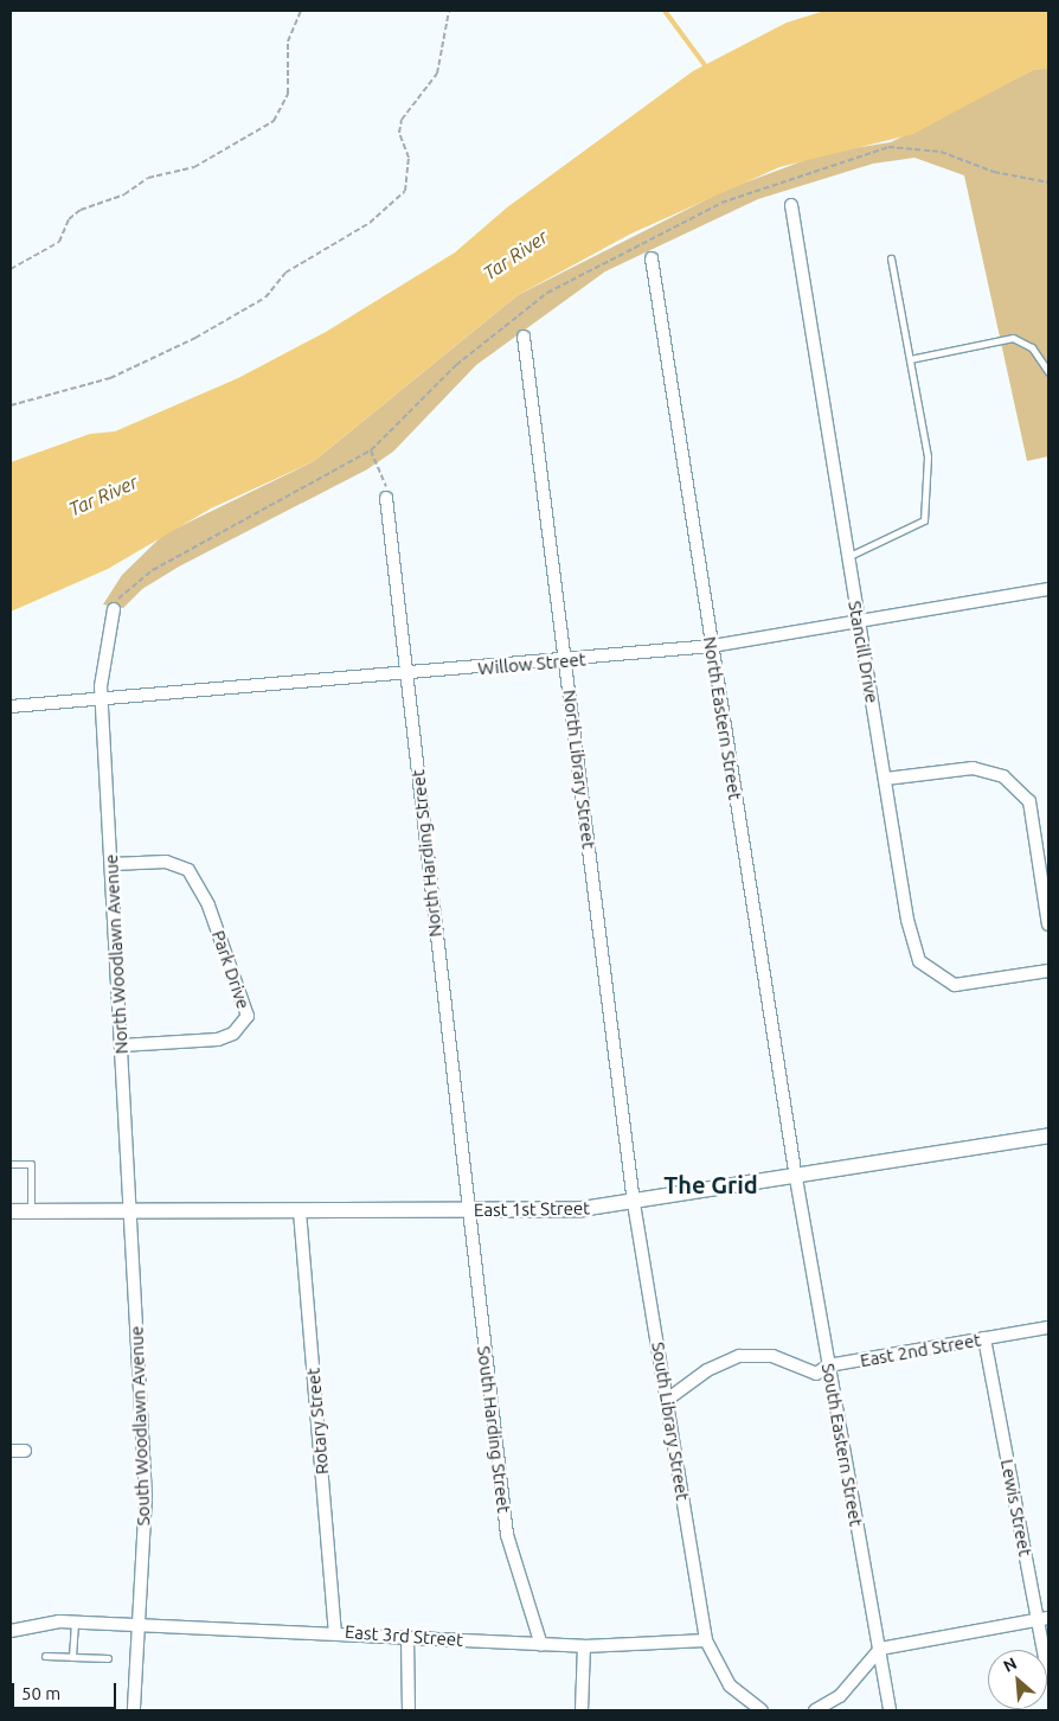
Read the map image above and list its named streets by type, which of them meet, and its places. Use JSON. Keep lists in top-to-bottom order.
{
  "streets": {
    "street": [
      "Stancill Drive",
      "Willow Street",
      "North Eastern Street",
      "North Library Street",
      "North Harding Street",
      "North Woodlawn Avenue",
      "Park Drive",
      "East 1st Street",
      "East 2nd Street",
      "Rotary Street",
      "South Library Street",
      "South Woodlawn Avenue",
      "South Harding Street",
      "South Eastern Street",
      "Lewis Street",
      "East 3rd Street"
    ]
  },
  "crossings": [
    ["Stancill Drive", "Willow Street"],
    ["Willow Street", "North Eastern Street"],
    ["Willow Street", "North Library Street"],
    ["Willow Street", "North Harding Street"],
    ["Willow Street", "North Woodlawn Avenue"],
    ["North Eastern Street", "East 1st Street"],
    ["North Eastern Street", "South Eastern Street"],
    ["North Library Street", "East 1st Street"],
    ["North Library Street", "South Library Street"],
    ["North Harding Street", "East 1st Street"],
    ["North Harding Street", "South Harding Street"],
    ["North Woodlawn Avenue", "Park Drive"],
    ["North Woodlawn Avenue", "East 1st Street"],
    ["North Woodlawn Avenue", "South Woodlawn Avenue"],
    ["East 1st Street", "Rotary Street"],
    ["East 1st Street", "South Library Street"],
    ["East 1st Street", "South Woodlawn Avenue"],
    ["East 1st Street", "South Harding Street"],
    ["East 1st Street", "South Eastern Street"],
    ["East 2nd Street", "South Library Street"],
    ["East 2nd Street", "South Eastern Street"],
    ["East 2nd Street", "Lewis Street"],
    ["Rotary Street", "East 3rd Street"],
    ["South Library Street", "East 3rd Street"],
    ["South Woodlawn Avenue", "East 3rd Street"],
    ["South Harding Street", "East 3rd Street"]
  ],
  "districts": ["The Grid"],
  "water": ["Tar River"],
  "scale_bar": "50 m",
  "north": "top left"
}
